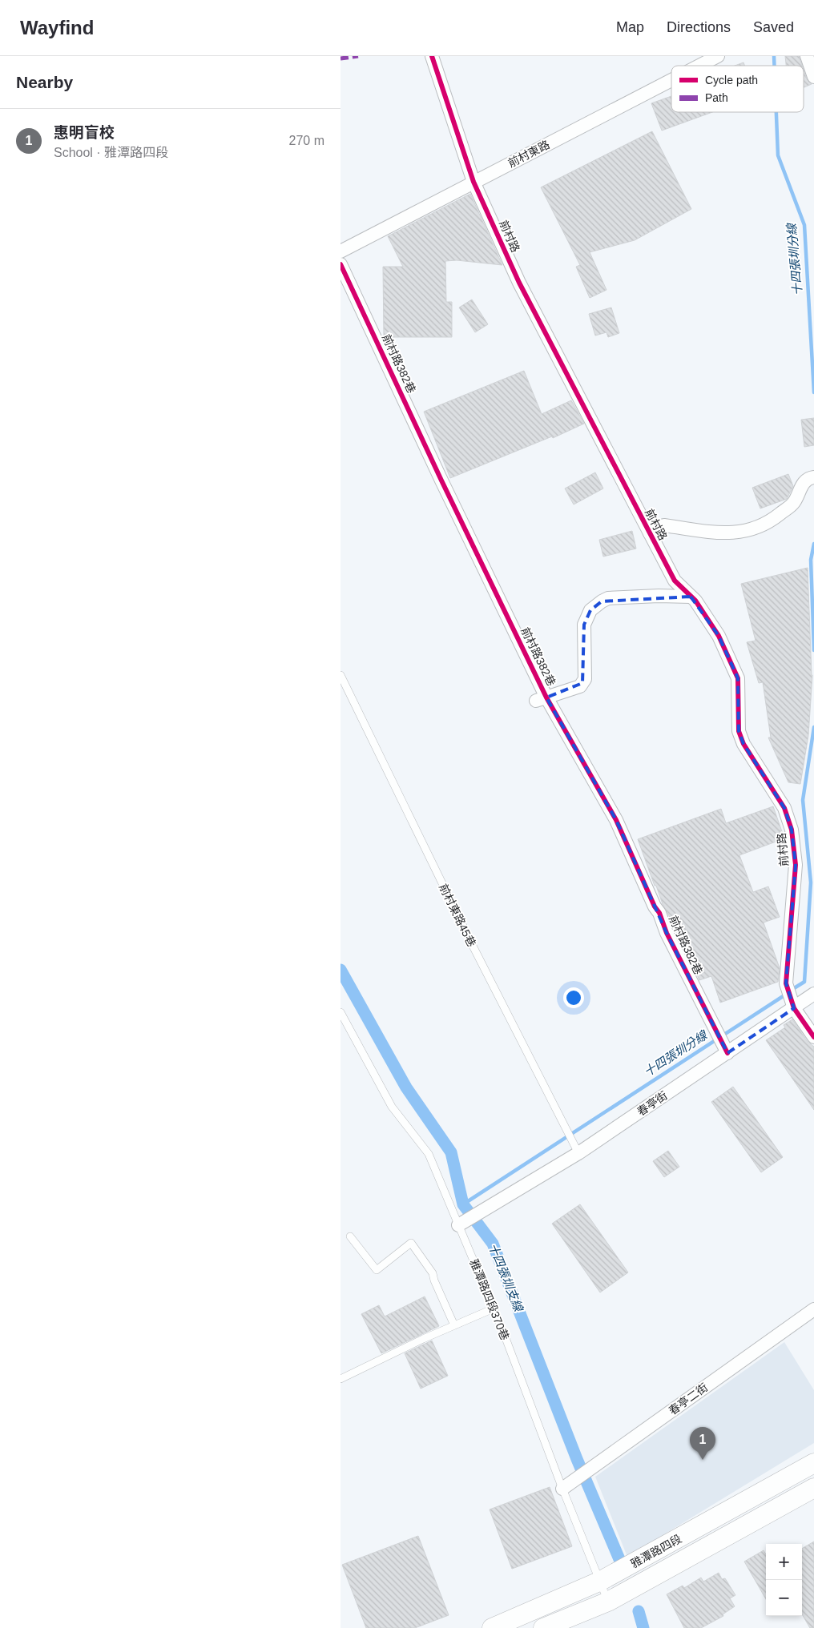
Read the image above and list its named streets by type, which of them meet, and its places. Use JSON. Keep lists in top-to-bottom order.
{
  "streets": {
    "street": [
      "前村東路",
      "前村路",
      "前村路382巷",
      "春亭街",
      "春亭二街",
      "雅潭路四段"
    ],
    "lane": ["前村東路45巷", "雅潭路四段370巷"]
  },
  "crossings": [
    ["前村東路", "前村路"],
    ["前村路", "前村路382巷"],
    ["前村路", "春亭街"],
    ["前村路382巷", "春亭街"],
    ["前村東路45巷", "春亭街"],
    ["春亭街", "雅潭路四段370巷"],
    ["雅潭路四段370巷", "春亭二街"],
    ["雅潭路四段370巷", "雅潭路四段"]
  ],
  "water": ["十四張圳分線", "十四張圳支線"],
  "legend": ["Cycle path", "Path"],
  "page": {
    "header": "Wayfind",
    "nav": ["Map", "Directions", "Saved"],
    "heading": "Nearby",
    "list": [
      {
        "mark": "1",
        "name": "惠明盲校",
        "note": "School · 雅潭路四段",
        "value": "270 m"
      }
    ],
    "pins": "1",
    "map_buttons": ["+", "−"]
  }
}
